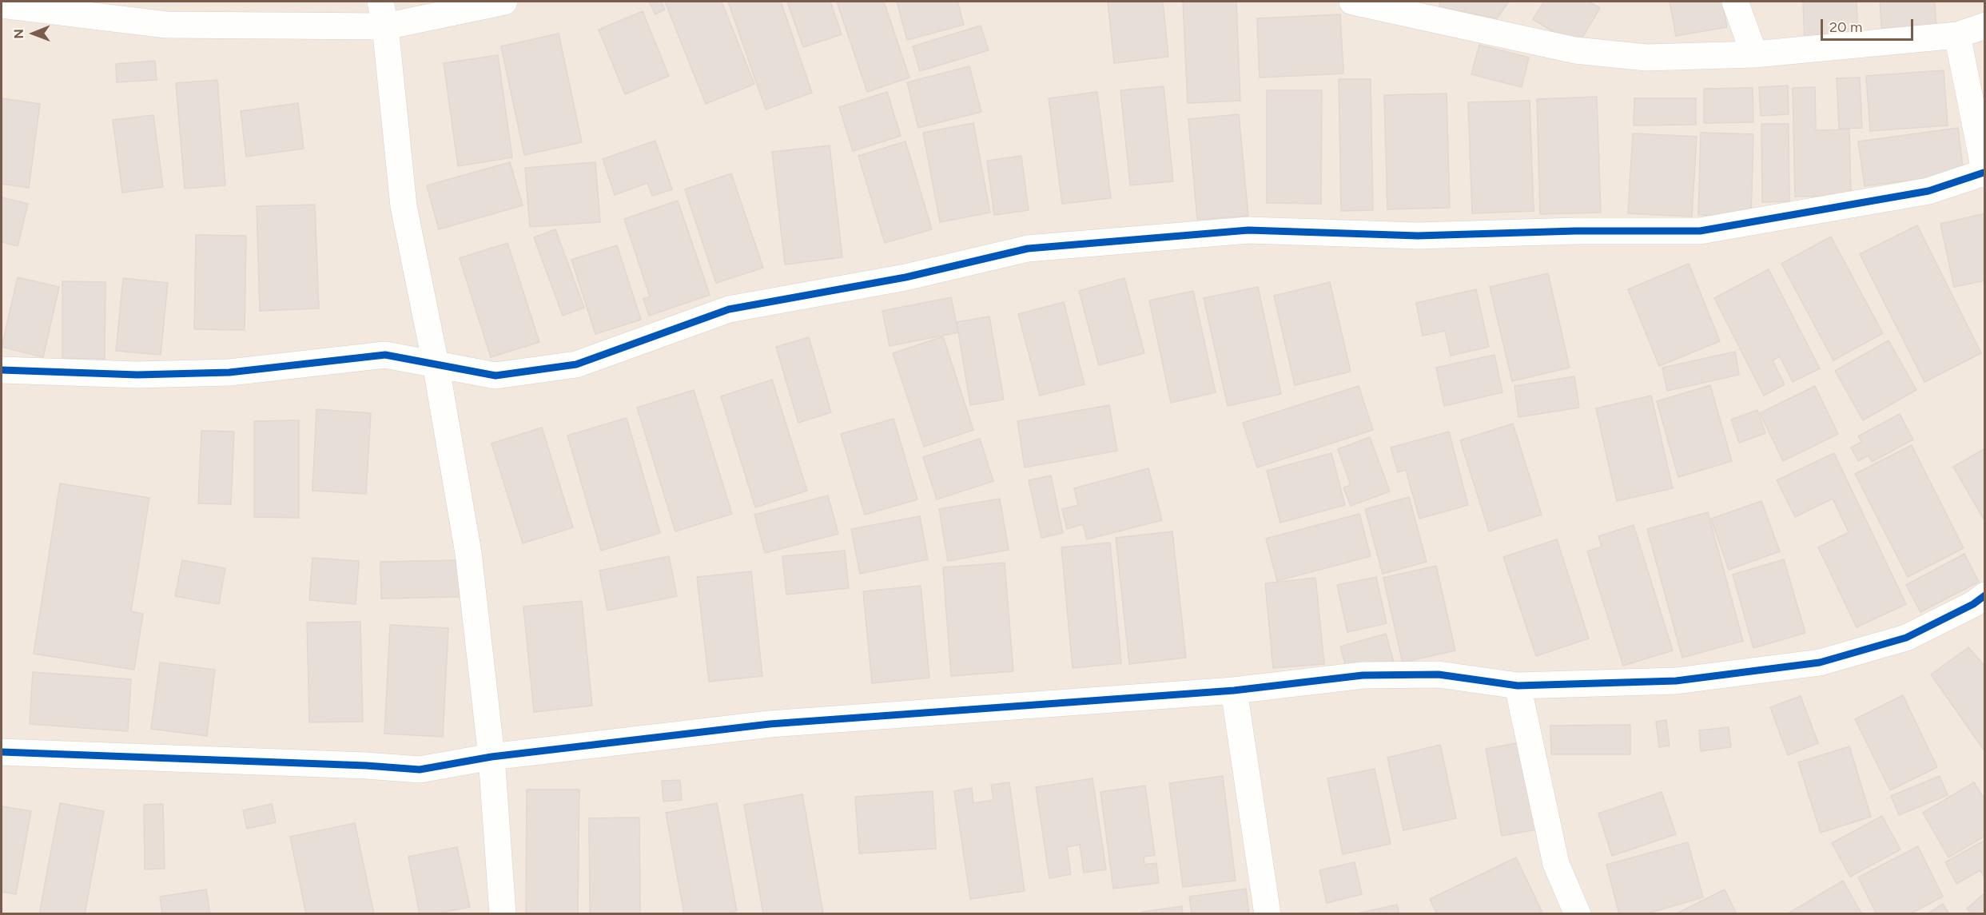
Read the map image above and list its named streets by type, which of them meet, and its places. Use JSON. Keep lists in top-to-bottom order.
{
  "scale_bar": "20 m",
  "north": "left"
}
